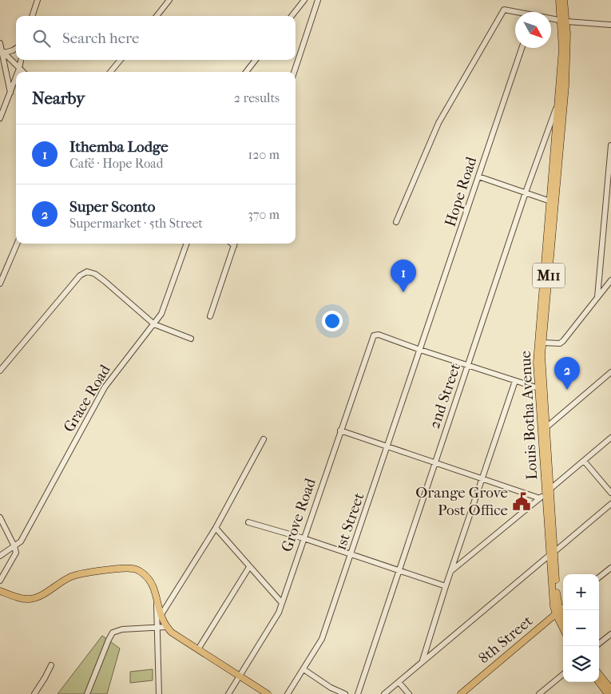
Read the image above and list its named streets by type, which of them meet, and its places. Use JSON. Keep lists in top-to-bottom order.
{
  "streets": {
    "main road": ["M11", "Louis Botha Avenue", "8th Street"],
    "street": [
      "Hope Road",
      "2nd Street",
      "Grace Road",
      "Grove Road",
      "1st Street"
    ]
  },
  "crossings": [
    ["Hope Road", "Grove Road"],
    ["Hope Road", "1st Street"],
    ["2nd Street", "Louis Botha Avenue"],
    ["Louis Botha Avenue", "8th Street"],
    ["Grove Road", "1st Street"]
  ],
  "places": {
    "public building": ["Orange Grove Post Office"]
  },
  "north": "bottom right",
  "page": {
    "search": "Search here",
    "heading": ["Nearby", "2 results"],
    "list": [
      {
        "mark": "1",
        "name": "Ithemba Lodge",
        "note": "Café · Hope Road",
        "value": "120 m"
      },
      {
        "mark": "2",
        "name": "Super Sconto",
        "note": "Supermarket · 5th Street",
        "value": "370 m"
      }
    ],
    "pins": ["1", "2"],
    "map_buttons": ["+", "−"]
  }
}
